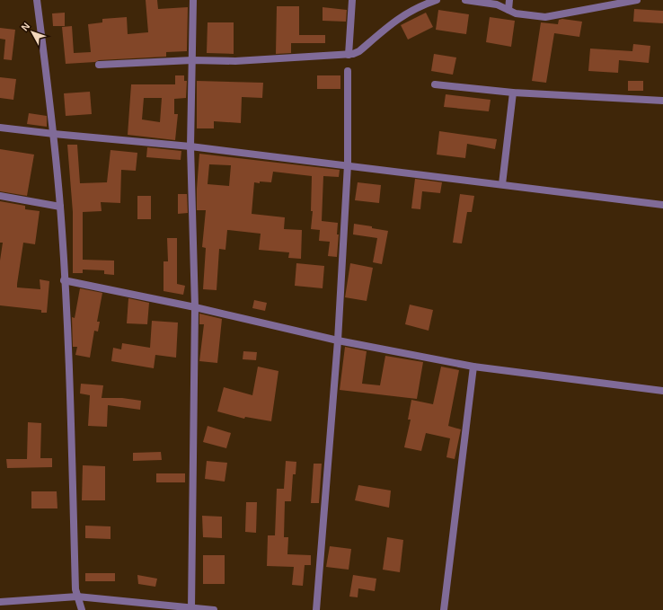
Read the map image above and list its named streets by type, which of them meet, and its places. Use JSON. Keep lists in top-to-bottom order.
{
  "north": "top left"
}
